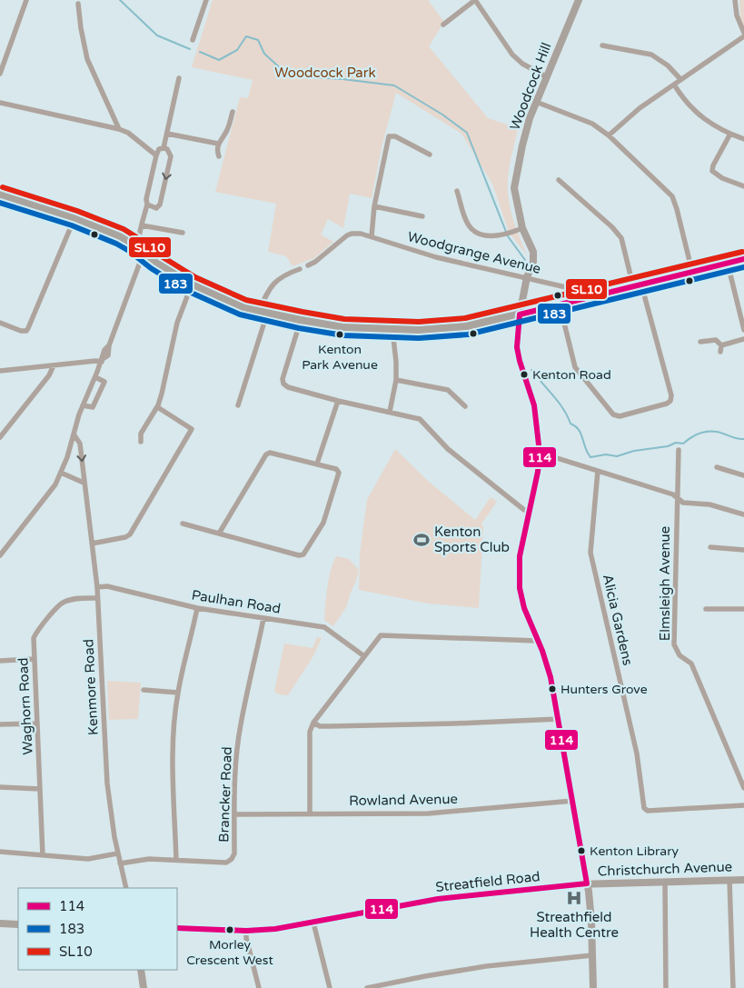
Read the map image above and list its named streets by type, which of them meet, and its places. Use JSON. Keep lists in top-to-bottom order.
{
  "streets": {
    "street": [
      "Woodcock Hill",
      "Woodgrange Avenue",
      "Elmsleigh Avenue",
      "Paulhan Road",
      "Alicia Gardens",
      "Kenmore Road",
      "Waghorn Road",
      "Brancker Road",
      "Rowland Avenue",
      "Christchurch Avenue",
      "Streatfield Road"
    ]
  },
  "crossings": [
    ["Woodcock Hill", "Woodgrange Avenue"],
    ["Woodcock Hill", "Rowland Avenue"],
    ["Woodcock Hill", "Christchurch Avenue"],
    ["Woodcock Hill", "Streatfield Road"],
    ["Paulhan Road", "Kenmore Road"],
    ["Paulhan Road", "Brancker Road"],
    ["Kenmore Road", "Waghorn Road"],
    ["Kenmore Road", "Brancker Road"],
    ["Brancker Road", "Rowland Avenue"],
    ["Christchurch Avenue", "Streatfield Road"]
  ],
  "parks": ["Woodcock Park"],
  "places": {
    "other": [
      "Kenton Park Avenue",
      "Kenton Road",
      "Hunters Grove",
      "Kenton Library",
      "Morley Crescent West"
    ],
    "sports": ["Kenton Sports Club"],
    "hospital": ["Streathfield Health Centre"]
  },
  "lines": ["transit line SL10", "transit line 183", "transit line 114"],
  "legend": ["114", "183", "SL10"]
}
